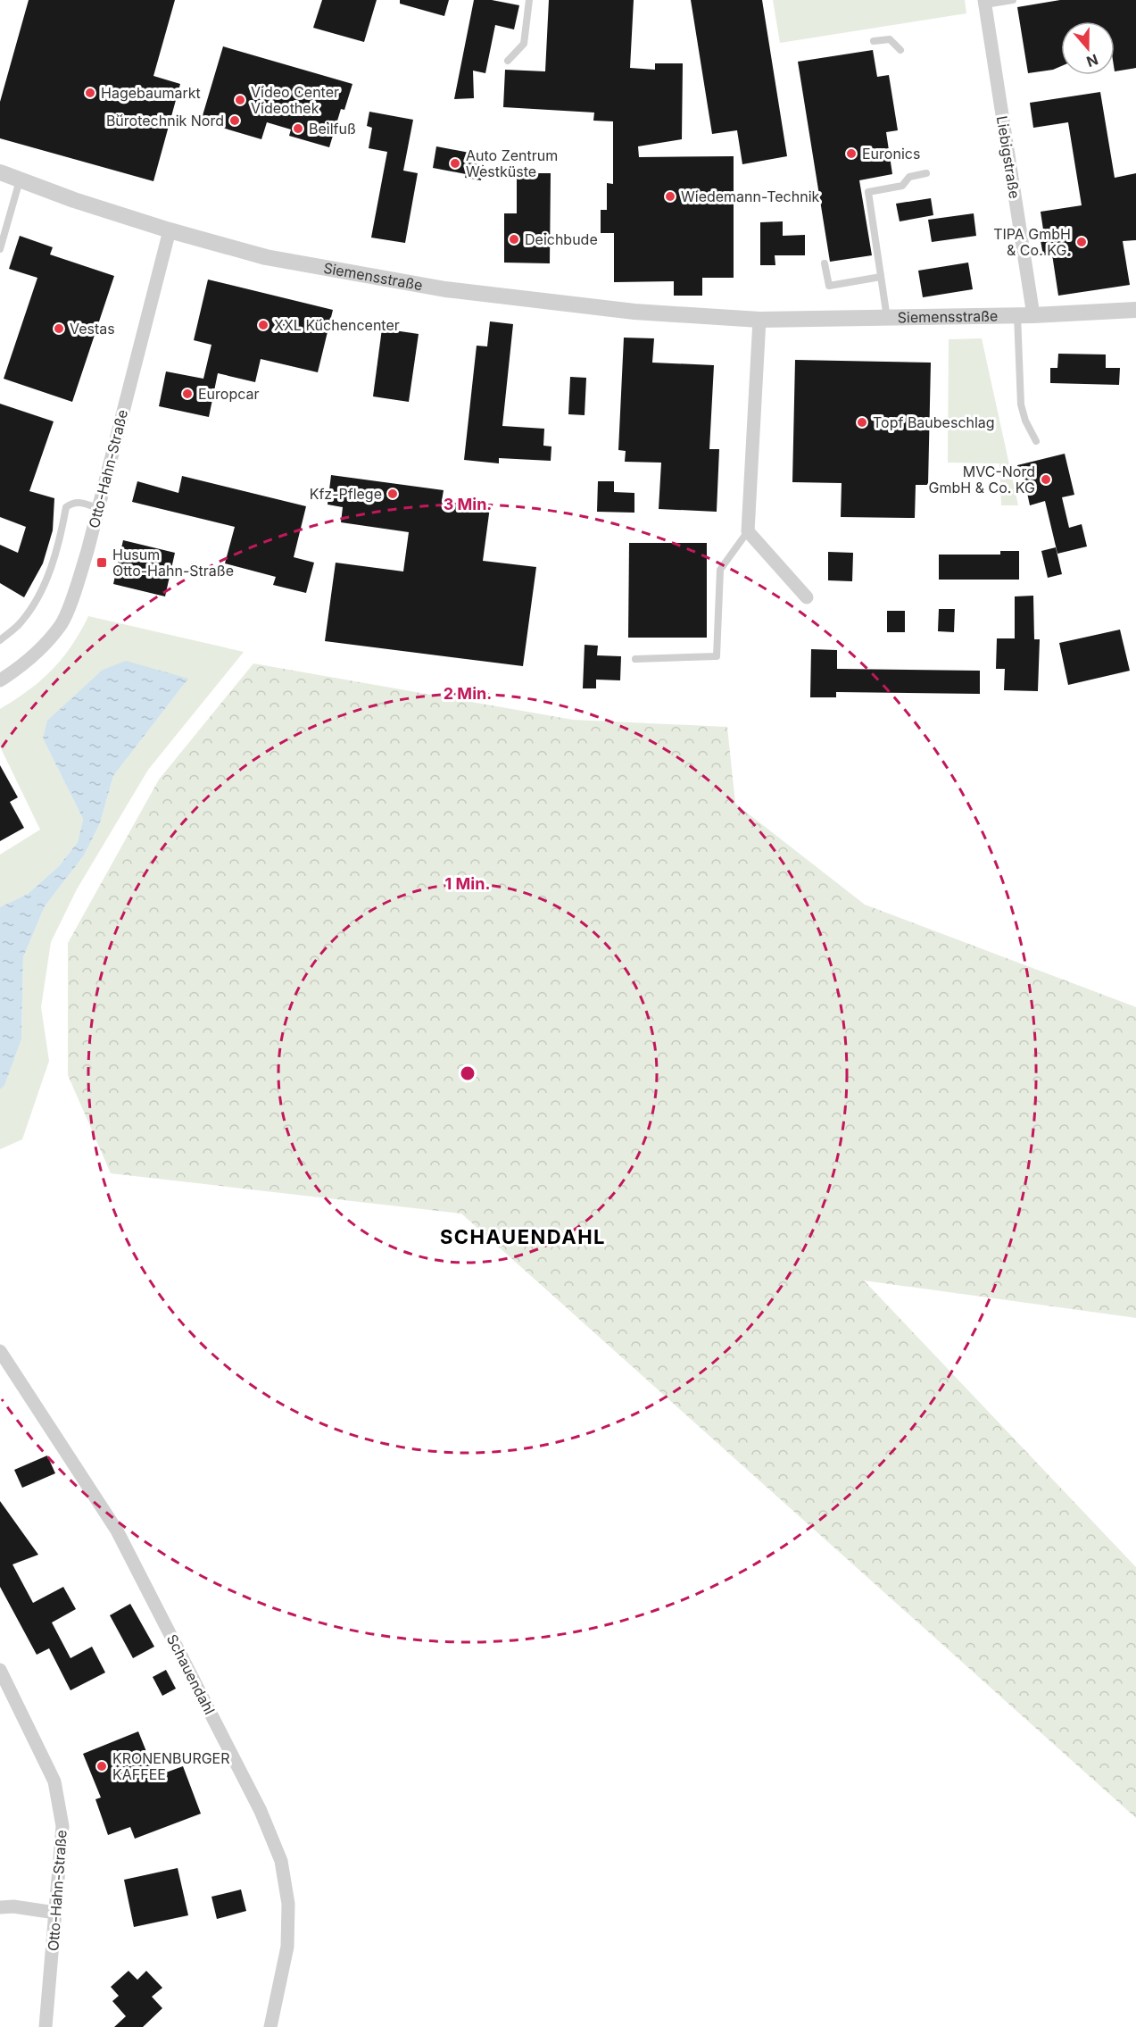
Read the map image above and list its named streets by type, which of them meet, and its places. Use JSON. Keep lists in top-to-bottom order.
{
  "streets": {
    "street": [
      "Liebigstraße",
      "Siemensstraße",
      "Otto-Hahn-Straße",
      "Schauendahl"
    ]
  },
  "crossings": [
    ["Liebigstraße", "Siemensstraße"],
    ["Siemensstraße", "Otto-Hahn-Straße"]
  ],
  "districts": ["SCHAUENDAHL"],
  "places": {
    "other": [
      "Hagebaumarkt",
      "Video Center Videothek",
      "Bürotechnik Nord",
      "Beilfuß",
      "Euronics",
      "Auto Zentrum Westküste",
      "Wiedemann-Technik",
      "Deichbude",
      "TIPA GmbH & Co. KG.",
      "XXL Küchencenter",
      "Vestas",
      "Europcar",
      "Topf Baubeschlag",
      "MVC-Nord GmbH & Co. KG",
      "Kfz-Pflege",
      "KRONENBURGER KAFFEE"
    ],
    "transit": ["Husum Otto-Hahn-Straße"]
  },
  "north": "bottom",
  "rings": ["3 Min.", "2 Min.", "1 Min."]
}
